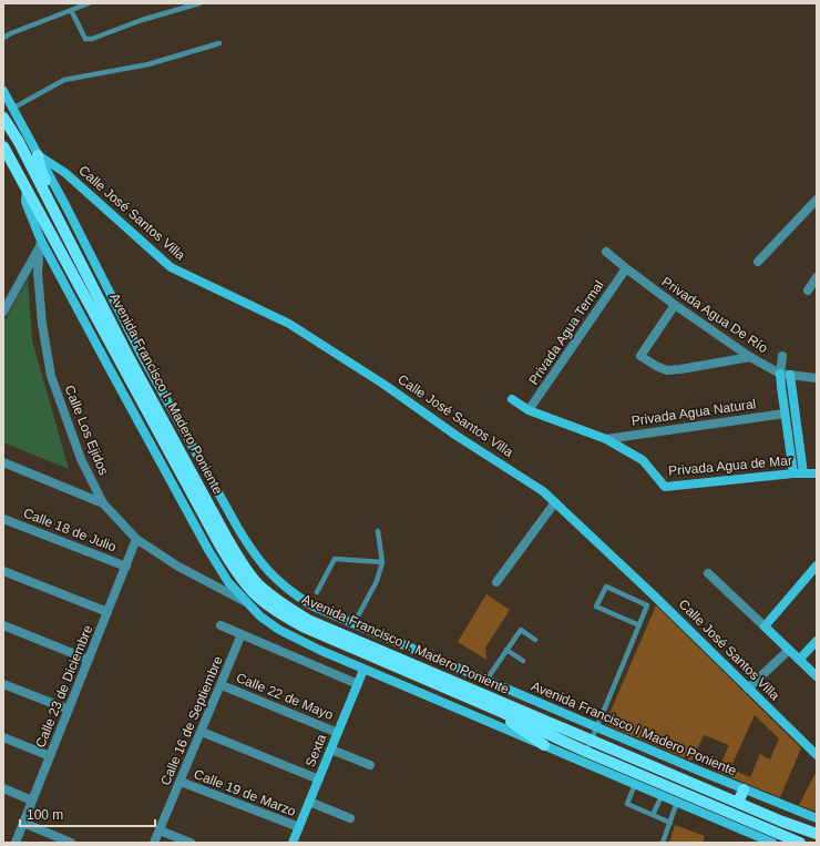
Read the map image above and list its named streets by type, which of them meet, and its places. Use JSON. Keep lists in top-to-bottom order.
{
  "streets": {
    "main road": ["Avenida Francisco I. Madero Poniente"],
    "street": [
      "Calle José Santos Villa",
      "Privada Agua De Río",
      "Privada Agua Termal",
      "Privada Agua Natural",
      "Calle Los Ejidos",
      "Privada Agua de Mar",
      "Calle 18 de Julio",
      "Calle 23 de Diciembre",
      "Calle 22 de Mayo",
      "Calle 16 de Septiembre",
      "Avenida Francisco I Madero Poniente",
      "Sexta",
      "Calle 19 de Marzo"
    ]
  },
  "crossings": [
    ["Calle José Santos Villa", "Avenida Francisco I Madero Poniente"],
    ["Privada Agua De Río", "Privada Agua Termal"],
    ["Privada Agua Termal", "Privada Agua de Mar"],
    ["Avenida Francisco I. Madero Poniente", "Calle Los Ejidos"],
    ["Avenida Francisco I. Madero Poniente", "Sexta"],
    ["Privada Agua Natural", "Privada Agua de Mar"],
    ["Calle Los Ejidos", "Calle 23 de Diciembre"],
    ["Calle 18 de Julio", "Calle 23 de Diciembre"],
    ["Calle 22 de Mayo", "Calle 16 de Septiembre"],
    ["Calle 22 de Mayo", "Sexta"],
    ["Calle 16 de Septiembre", "Calle 19 de Marzo"],
    ["Sexta", "Calle 19 de Marzo"]
  ],
  "scale_bar": "100 m"
}
